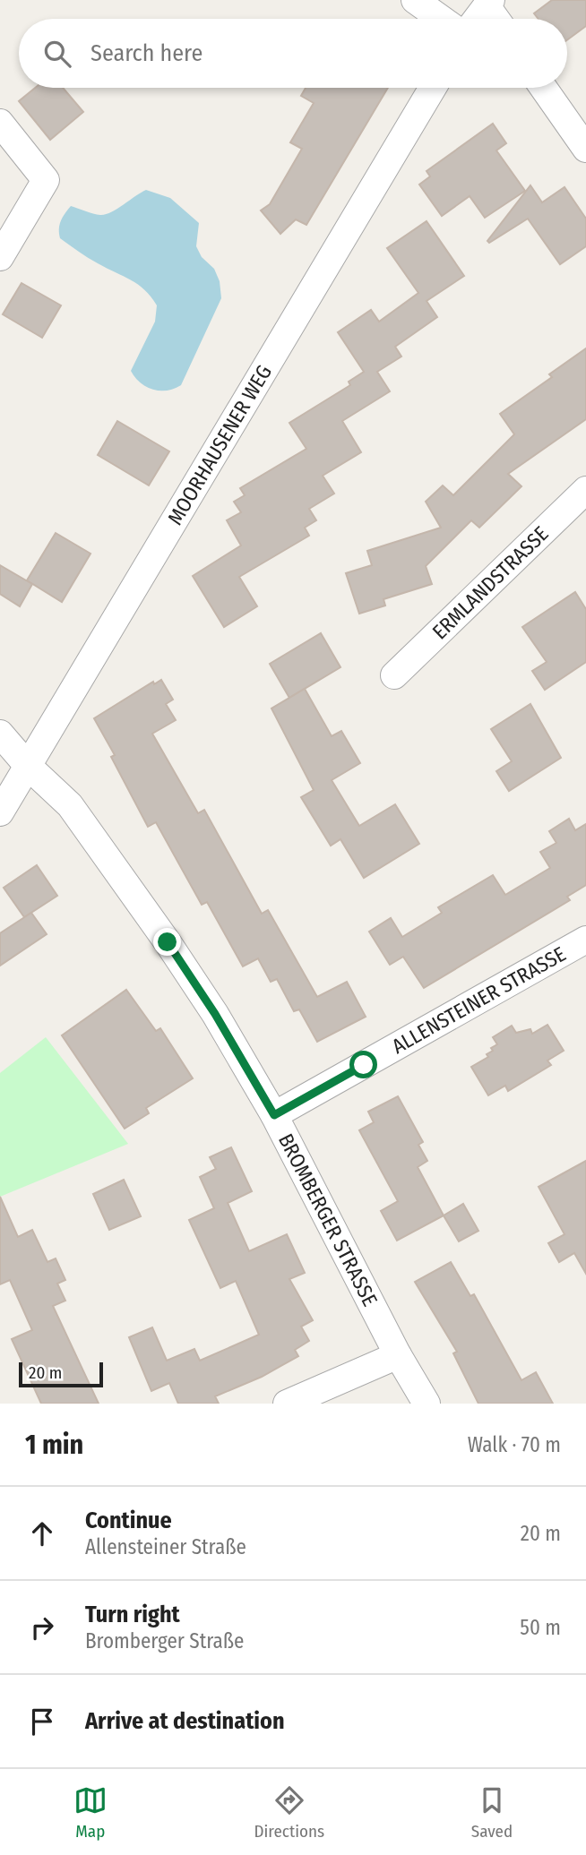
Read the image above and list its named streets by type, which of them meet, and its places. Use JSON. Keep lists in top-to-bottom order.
{
  "streets": {
    "street": [
      "MOORHAUSENER WEG",
      "ERMLANDSTRASSE",
      "ALLENSTEINER STRASSE",
      "BROMBERGER STRASSE"
    ]
  },
  "crossings": [
    ["MOORHAUSENER WEG", "BROMBERGER STRASSE"],
    ["ALLENSTEINER STRASSE", "BROMBERGER STRASSE"]
  ],
  "scale_bar": "20 m",
  "page": {
    "search": "Search here",
    "scale": "20 m",
    "heading": ["1 min", "Walk · 70 m"],
    "list": [
      ["Continue", "Allensteiner Straße", "20 m"],
      ["Turn right", "Bromberger Straße", "50 m"],
      "Arrive at destination"
    ],
    "nav": ["Map", "Directions", "Saved"]
  }
}
